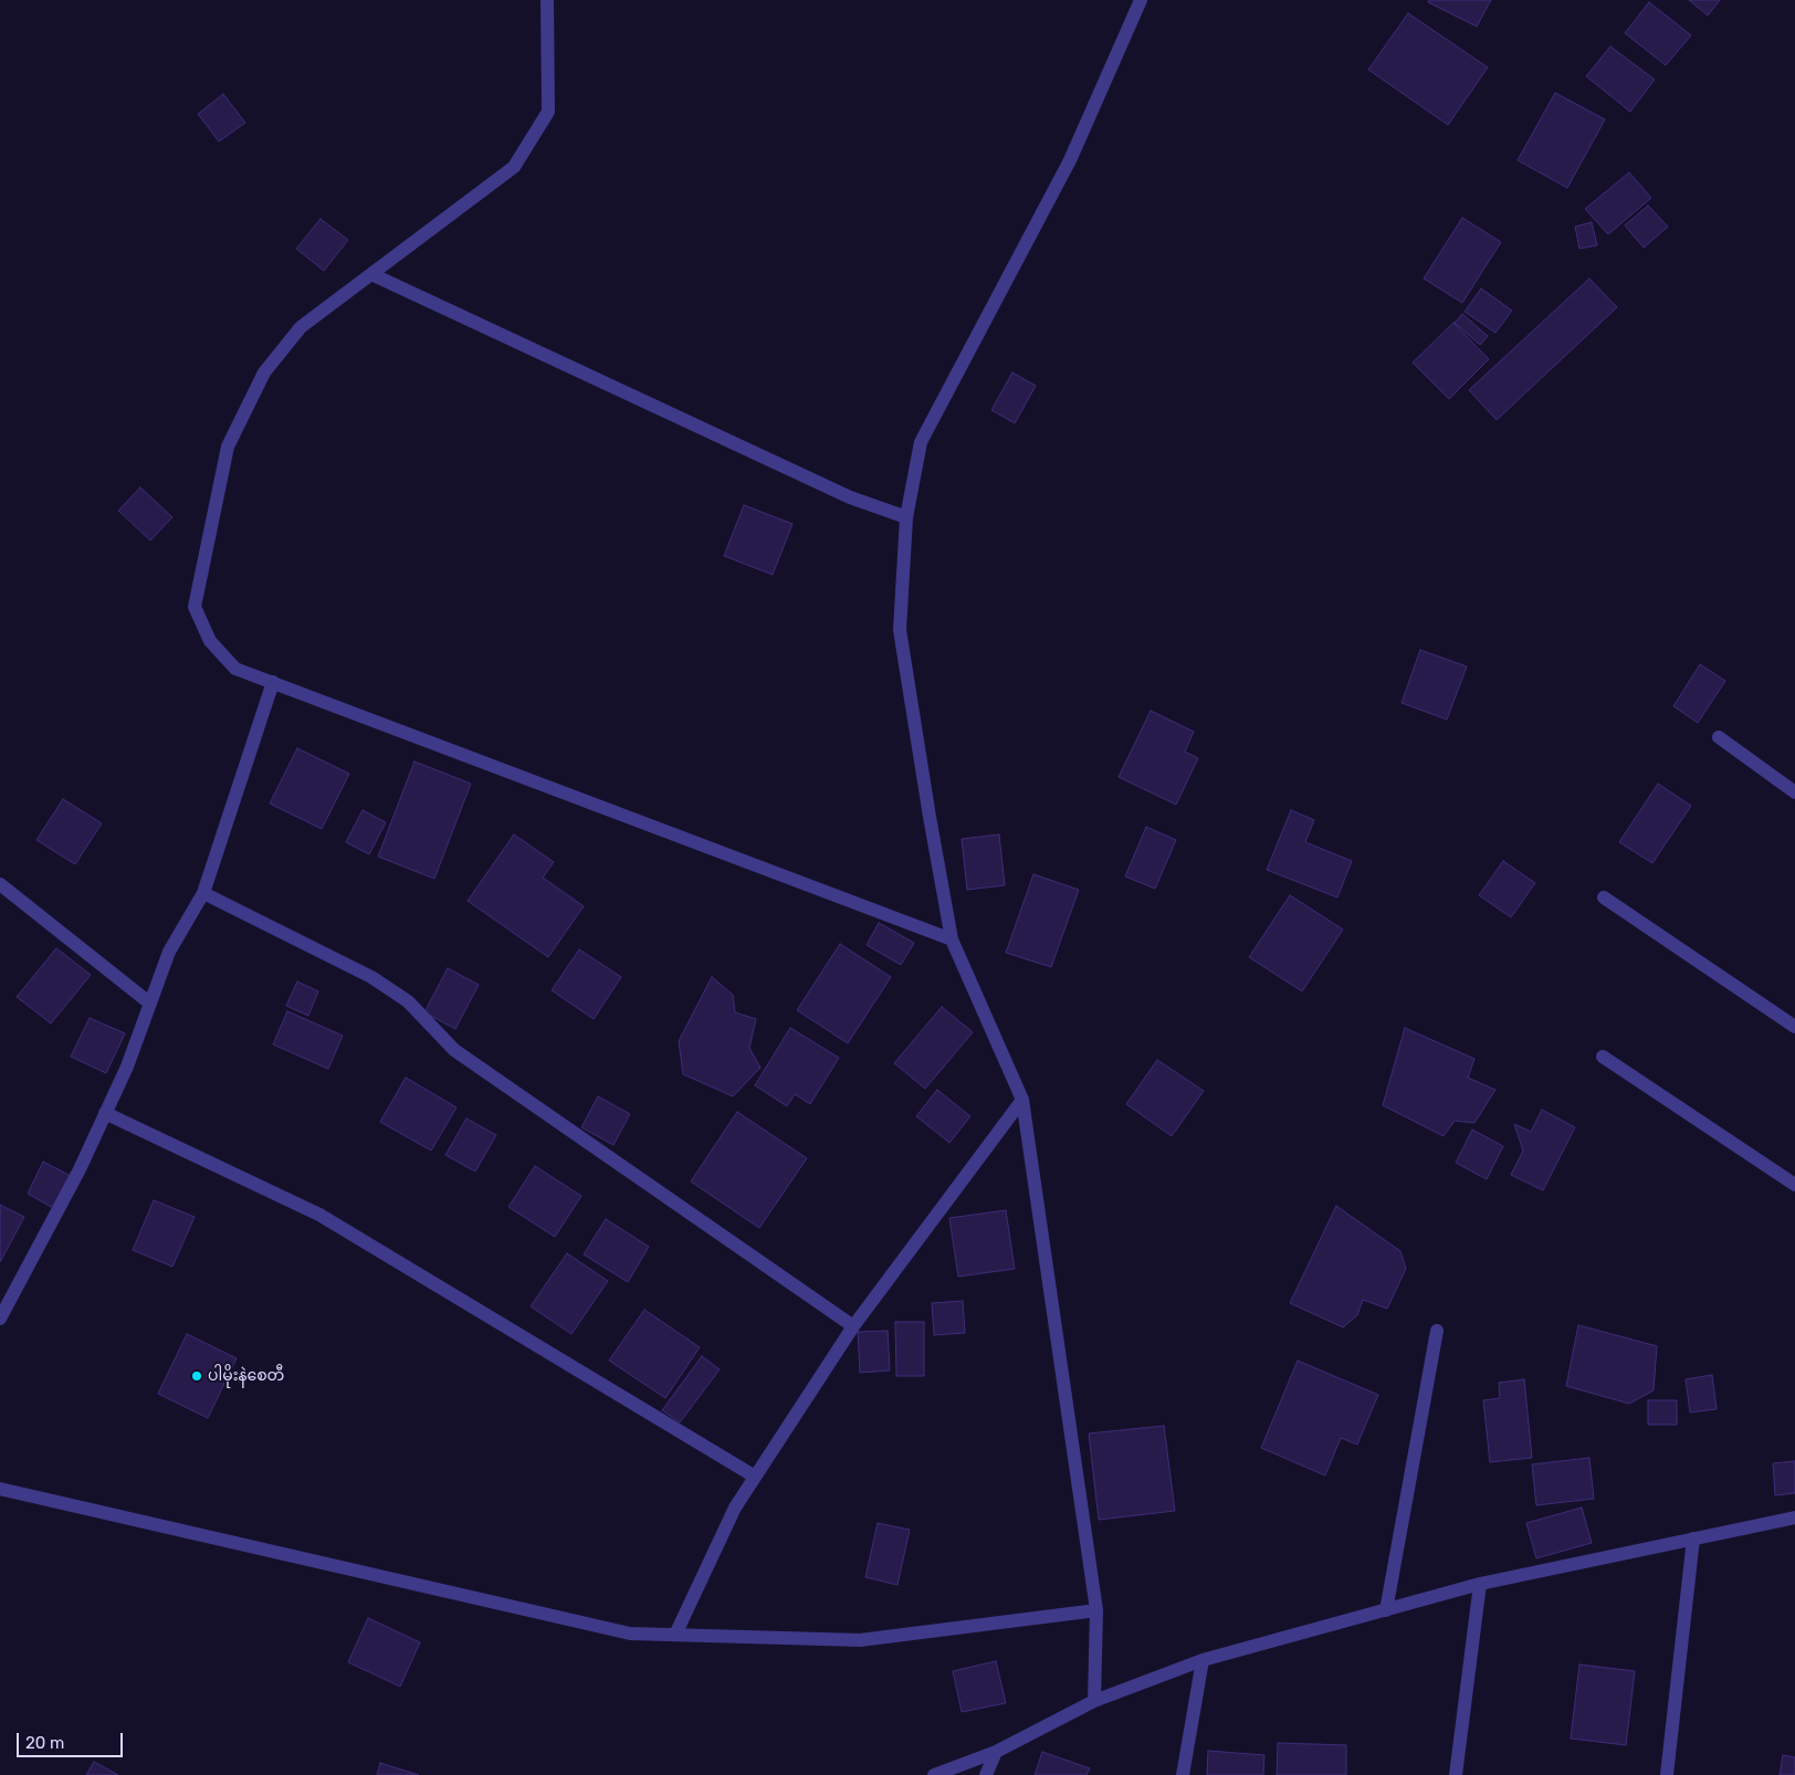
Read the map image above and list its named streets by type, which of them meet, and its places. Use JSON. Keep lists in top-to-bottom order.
{
  "places": ["ပါမိုးနဲစေတီ"],
  "scale_bar": "20 m"
}
